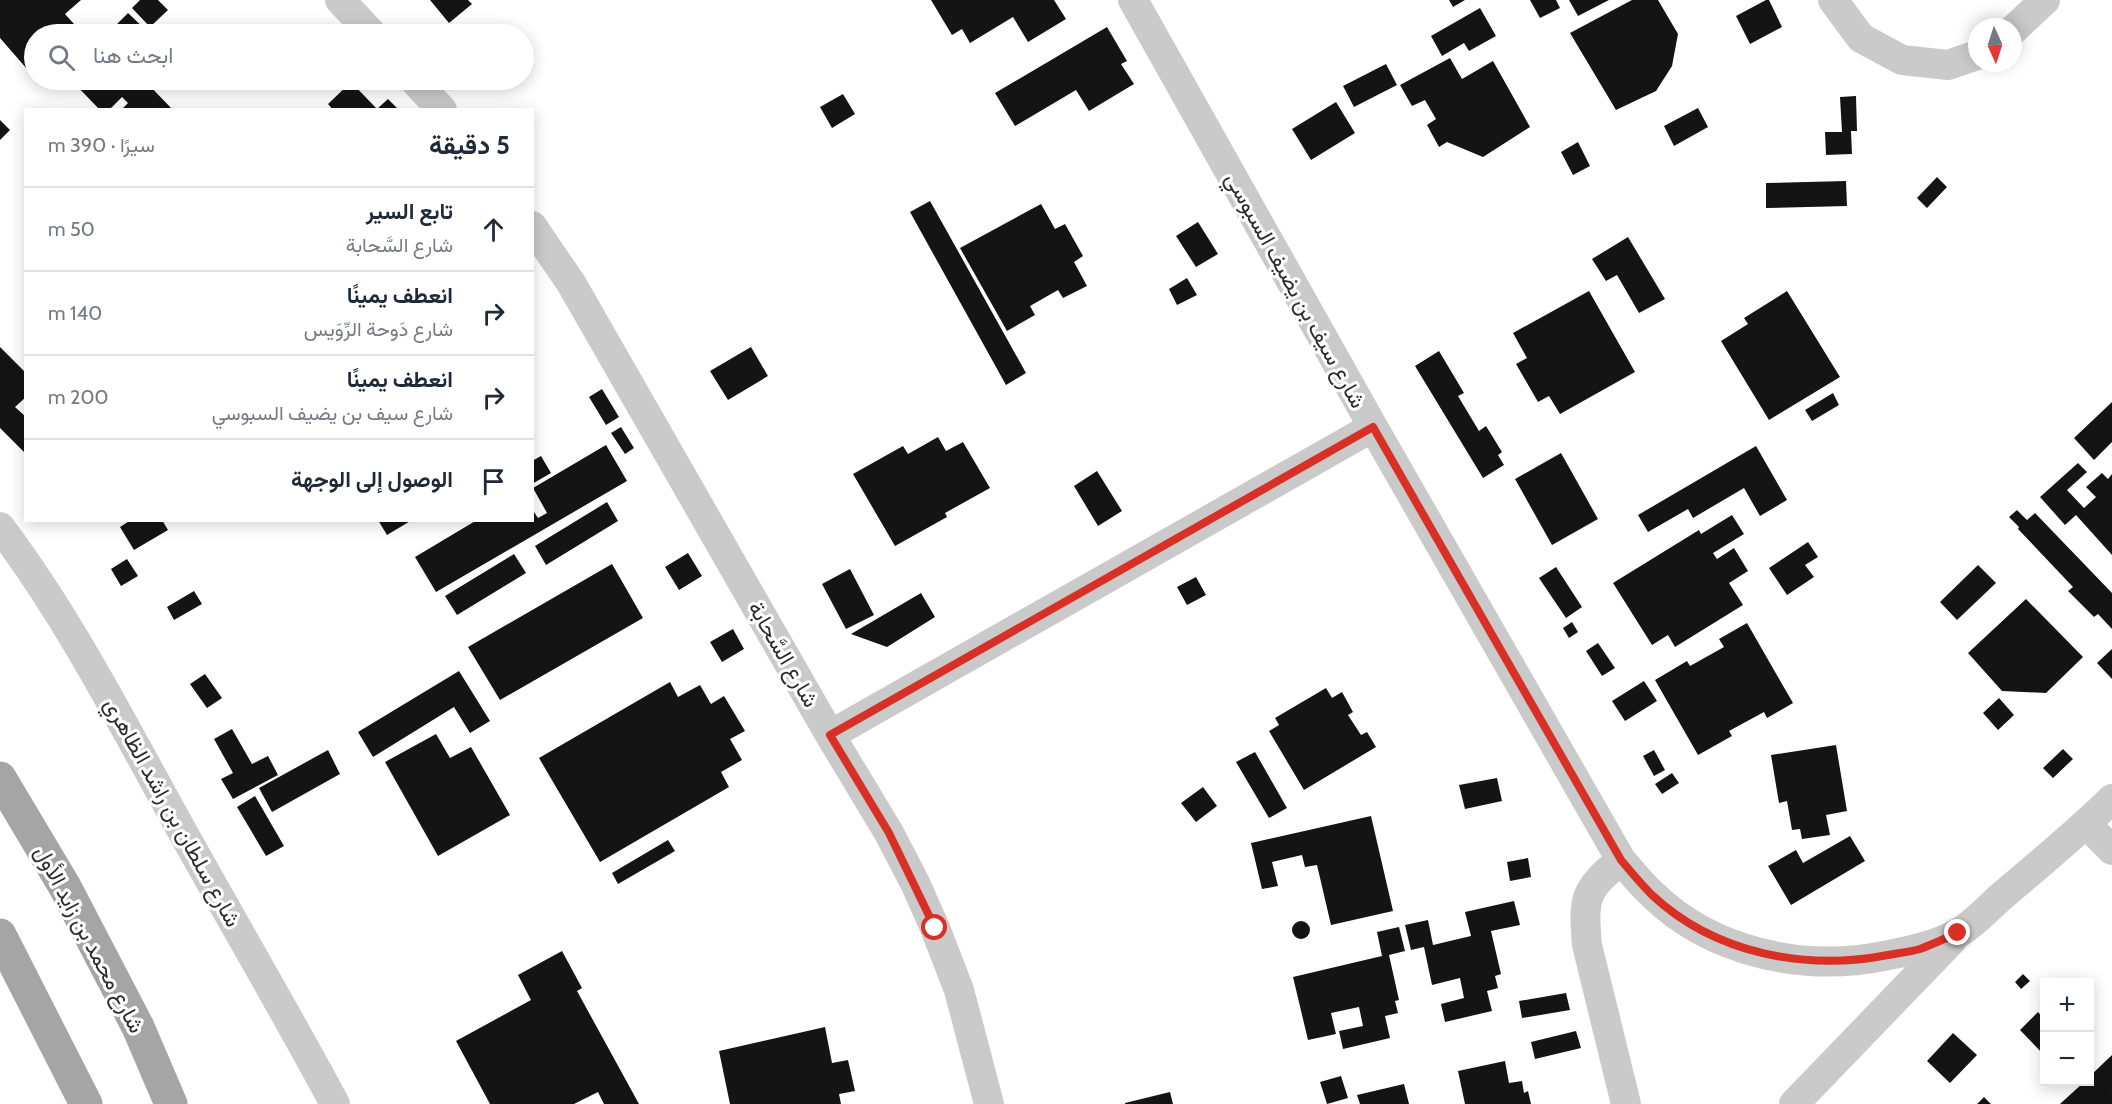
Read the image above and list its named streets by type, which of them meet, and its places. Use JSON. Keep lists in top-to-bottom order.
{
  "streets": {
    "main road": ["شارع محمد بن زايد الأول"],
    "street": ["شارع سيف بن يضيف السبوسي", "شارع السَّحابة", "شارع سلطان بن راشد الظاهري"]
  },
  "north": "bottom",
  "page": {
    "search": "ابحث هنا",
    "heading": ["5 دقيقة", "سيرًا · 390 m"],
    "list": [
      ["تابع السير", "شارع السَّحابة", "50 m"],
      ["انعطف يمينًا", "شارع دَوحة الرِّوَيس", "140 m"],
      ["انعطف يمينًا", "شارع سيف بن يضيف السبوسي", "200 m"],
      "الوصول إلى الوجهة"
    ],
    "map_buttons": ["+", "−"]
  }
}
